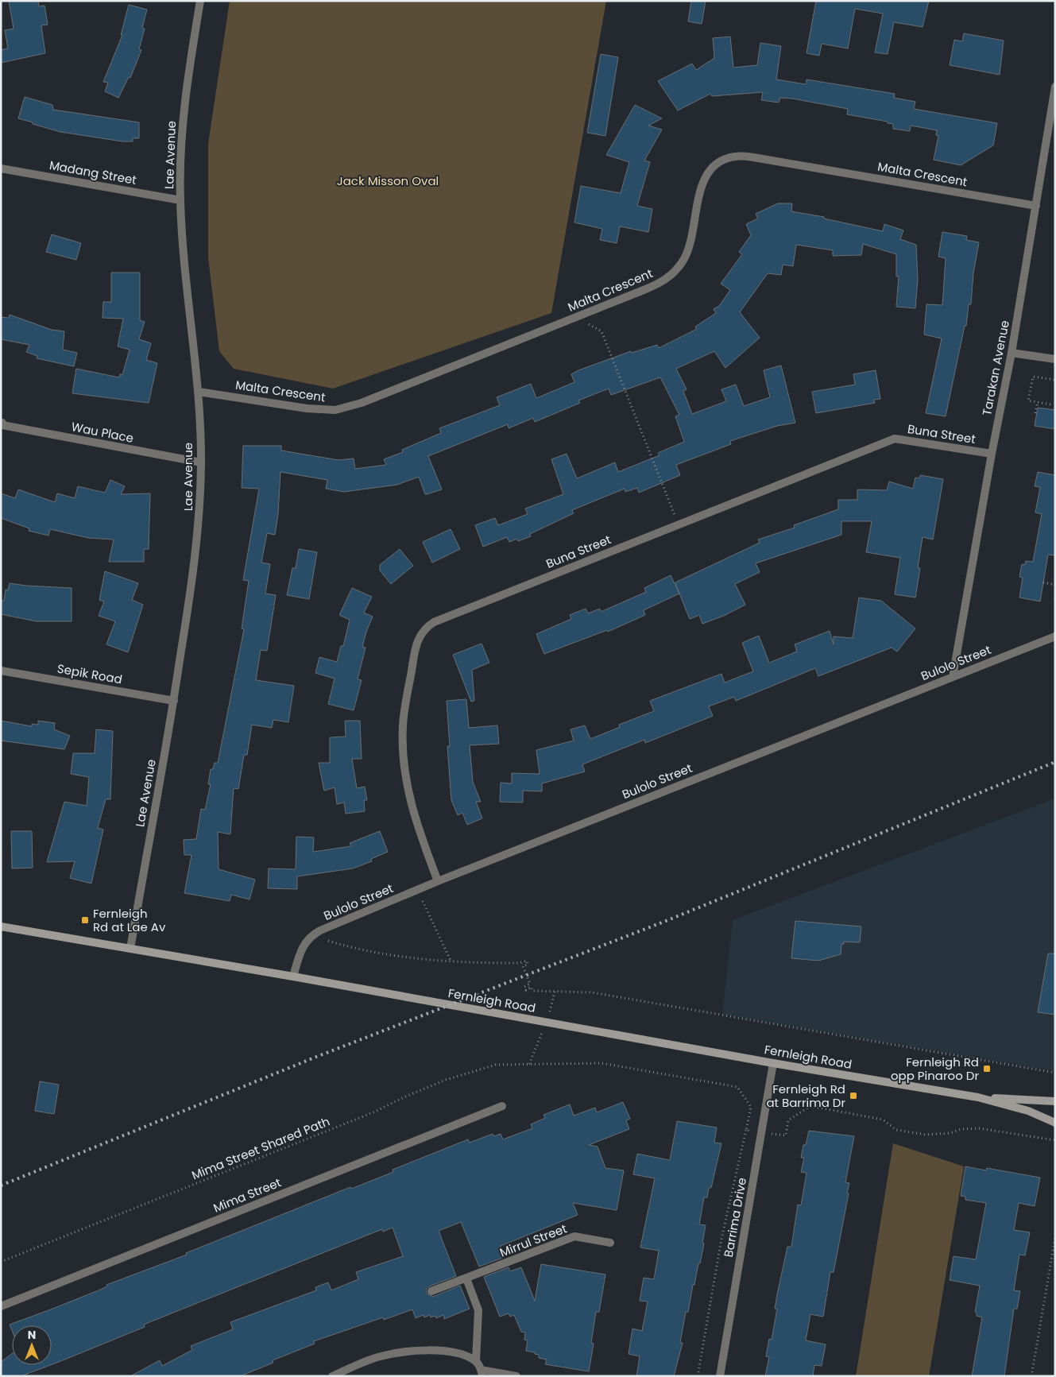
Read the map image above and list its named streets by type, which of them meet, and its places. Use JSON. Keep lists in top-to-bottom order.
{
  "streets": {
    "street": [
      "Lae Avenue",
      "Madang Street",
      "Malta Crescent",
      "Tarakan Avenue",
      "Wau Place",
      "Buna Street",
      "Bulolo Street",
      "Sepik Road",
      "Fernleigh Road",
      "Mima Street",
      "Barrima Drive",
      "Mirrul Street"
    ],
    "path": ["Mima Street Shared Path"]
  },
  "crossings": [
    ["Lae Avenue", "Madang Street"],
    ["Lae Avenue", "Malta Crescent"],
    ["Lae Avenue", "Wau Place"],
    ["Lae Avenue", "Sepik Road"],
    ["Lae Avenue", "Fernleigh Road"],
    ["Malta Crescent", "Tarakan Avenue"],
    ["Tarakan Avenue", "Buna Street"],
    ["Tarakan Avenue", "Bulolo Street"],
    ["Buna Street", "Bulolo Street"],
    ["Fernleigh Road", "Barrima Drive"]
  ],
  "parks": ["Jack Misson Oval"],
  "places": {
    "transit": ["Fernleigh Rd at Lae Av", "Fernleigh Rd opp Pinaroo Dr", "Fernleigh Rd at Barrima Dr"]
  },
  "north": "top"
}
